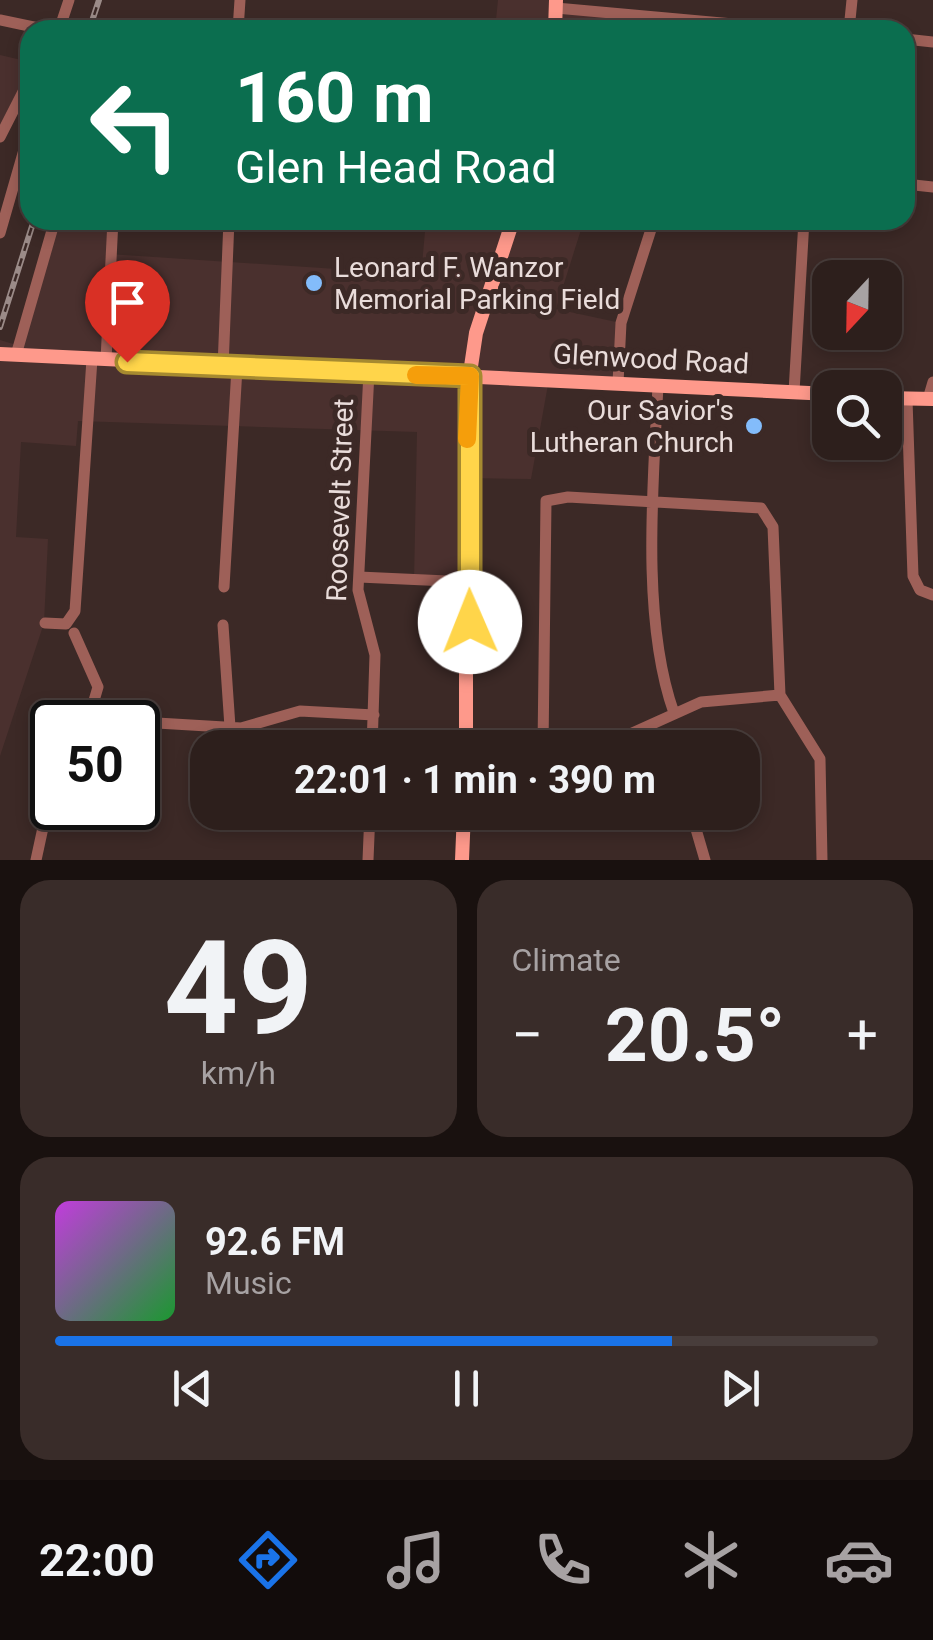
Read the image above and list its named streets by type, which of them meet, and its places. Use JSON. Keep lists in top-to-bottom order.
{
  "streets": {
    "main road": ["Glenwood Road"],
    "street": ["Roosevelt Street"]
  },
  "crossings": [
    ["Glenwood Road", "Roosevelt Street"]
  ],
  "places": ["Leonard F. Wanzor Memorial Parking Field", "Our Savior's Lutheran Church"],
  "north": "bottom",
  "page": {
    "turn": ["160 m", "Glen Head Road"],
    "limit": "50",
    "trip": "22:01 · 1 min · 390 m",
    "tile": [
      ["49", "km/h"],
      "Climate"
    ],
    "heat": ["−", "20.5°", "+"],
    "song": ["92.6 FM", "Music"],
    "tabs": "22:00"
  }
}
